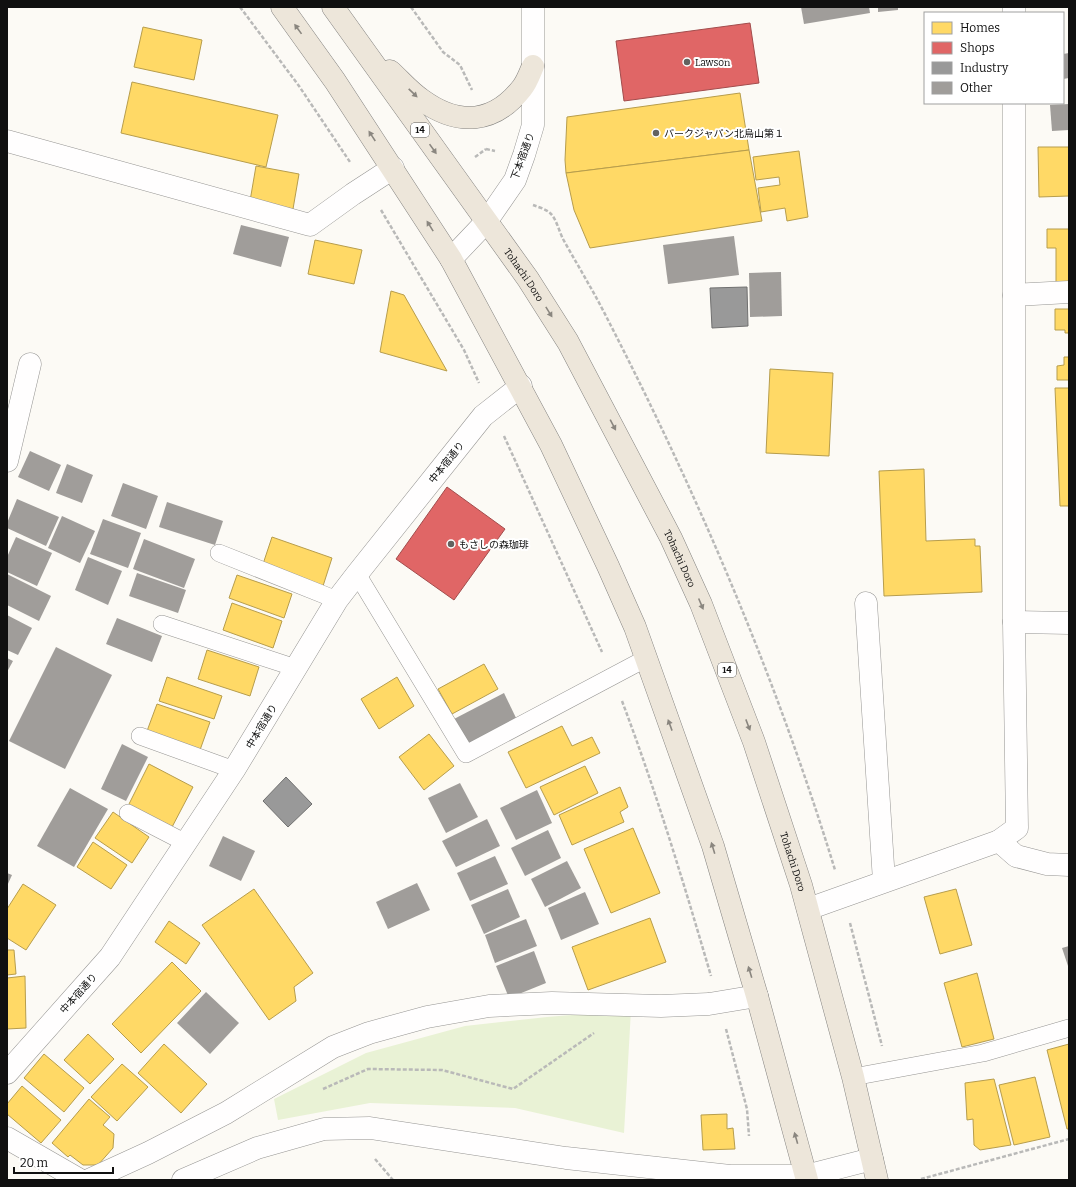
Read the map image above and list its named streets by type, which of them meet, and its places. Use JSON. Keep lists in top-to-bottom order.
{
  "streets": {
    "main road": ["14", "Tohachi Doro"],
    "street": ["下本宿通り", "中本宿通り"]
  },
  "crossings": [
    ["下本宿通り", "Tohachi Doro"]
  ],
  "places": ["Lawson", "パークジャパン北烏山第１", "もさしの森珈琲"],
  "legend": [
    "Homes",
    "Shops",
    "Industry",
    "Other"
  ],
  "scale_bar": "20 m"
}
